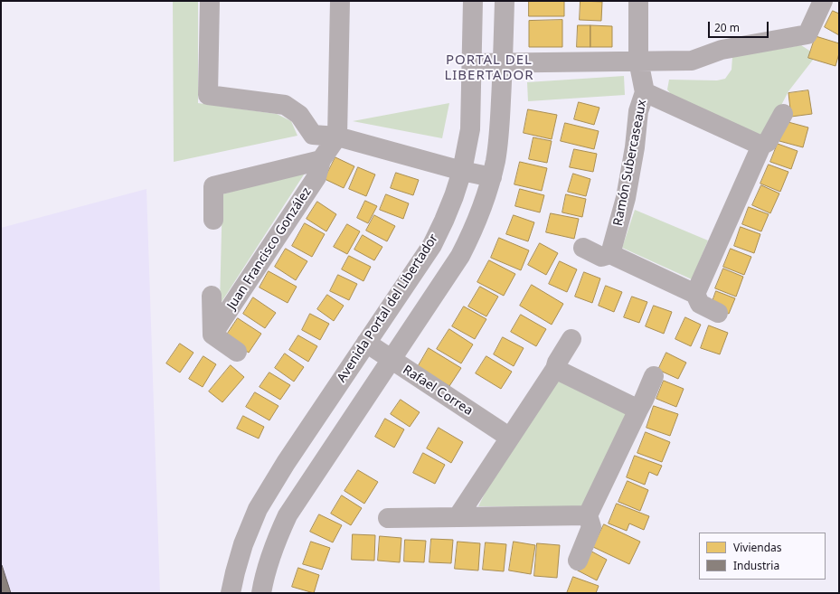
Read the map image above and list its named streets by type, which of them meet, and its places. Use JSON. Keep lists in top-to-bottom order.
{
  "streets": {
    "street": [
      "Ramón Subercaseaux",
      "Juan Francisco González",
      "Avenida Portal del Libertador",
      "Rafael Correa"
    ]
  },
  "crossings": [
    ["Avenida Portal del Libertador", "Rafael Correa"]
  ],
  "districts": ["PORTAL DEL LIBERTADOR"],
  "legend": ["Viviendas", "Industria"],
  "scale_bar": "20 m"
}
